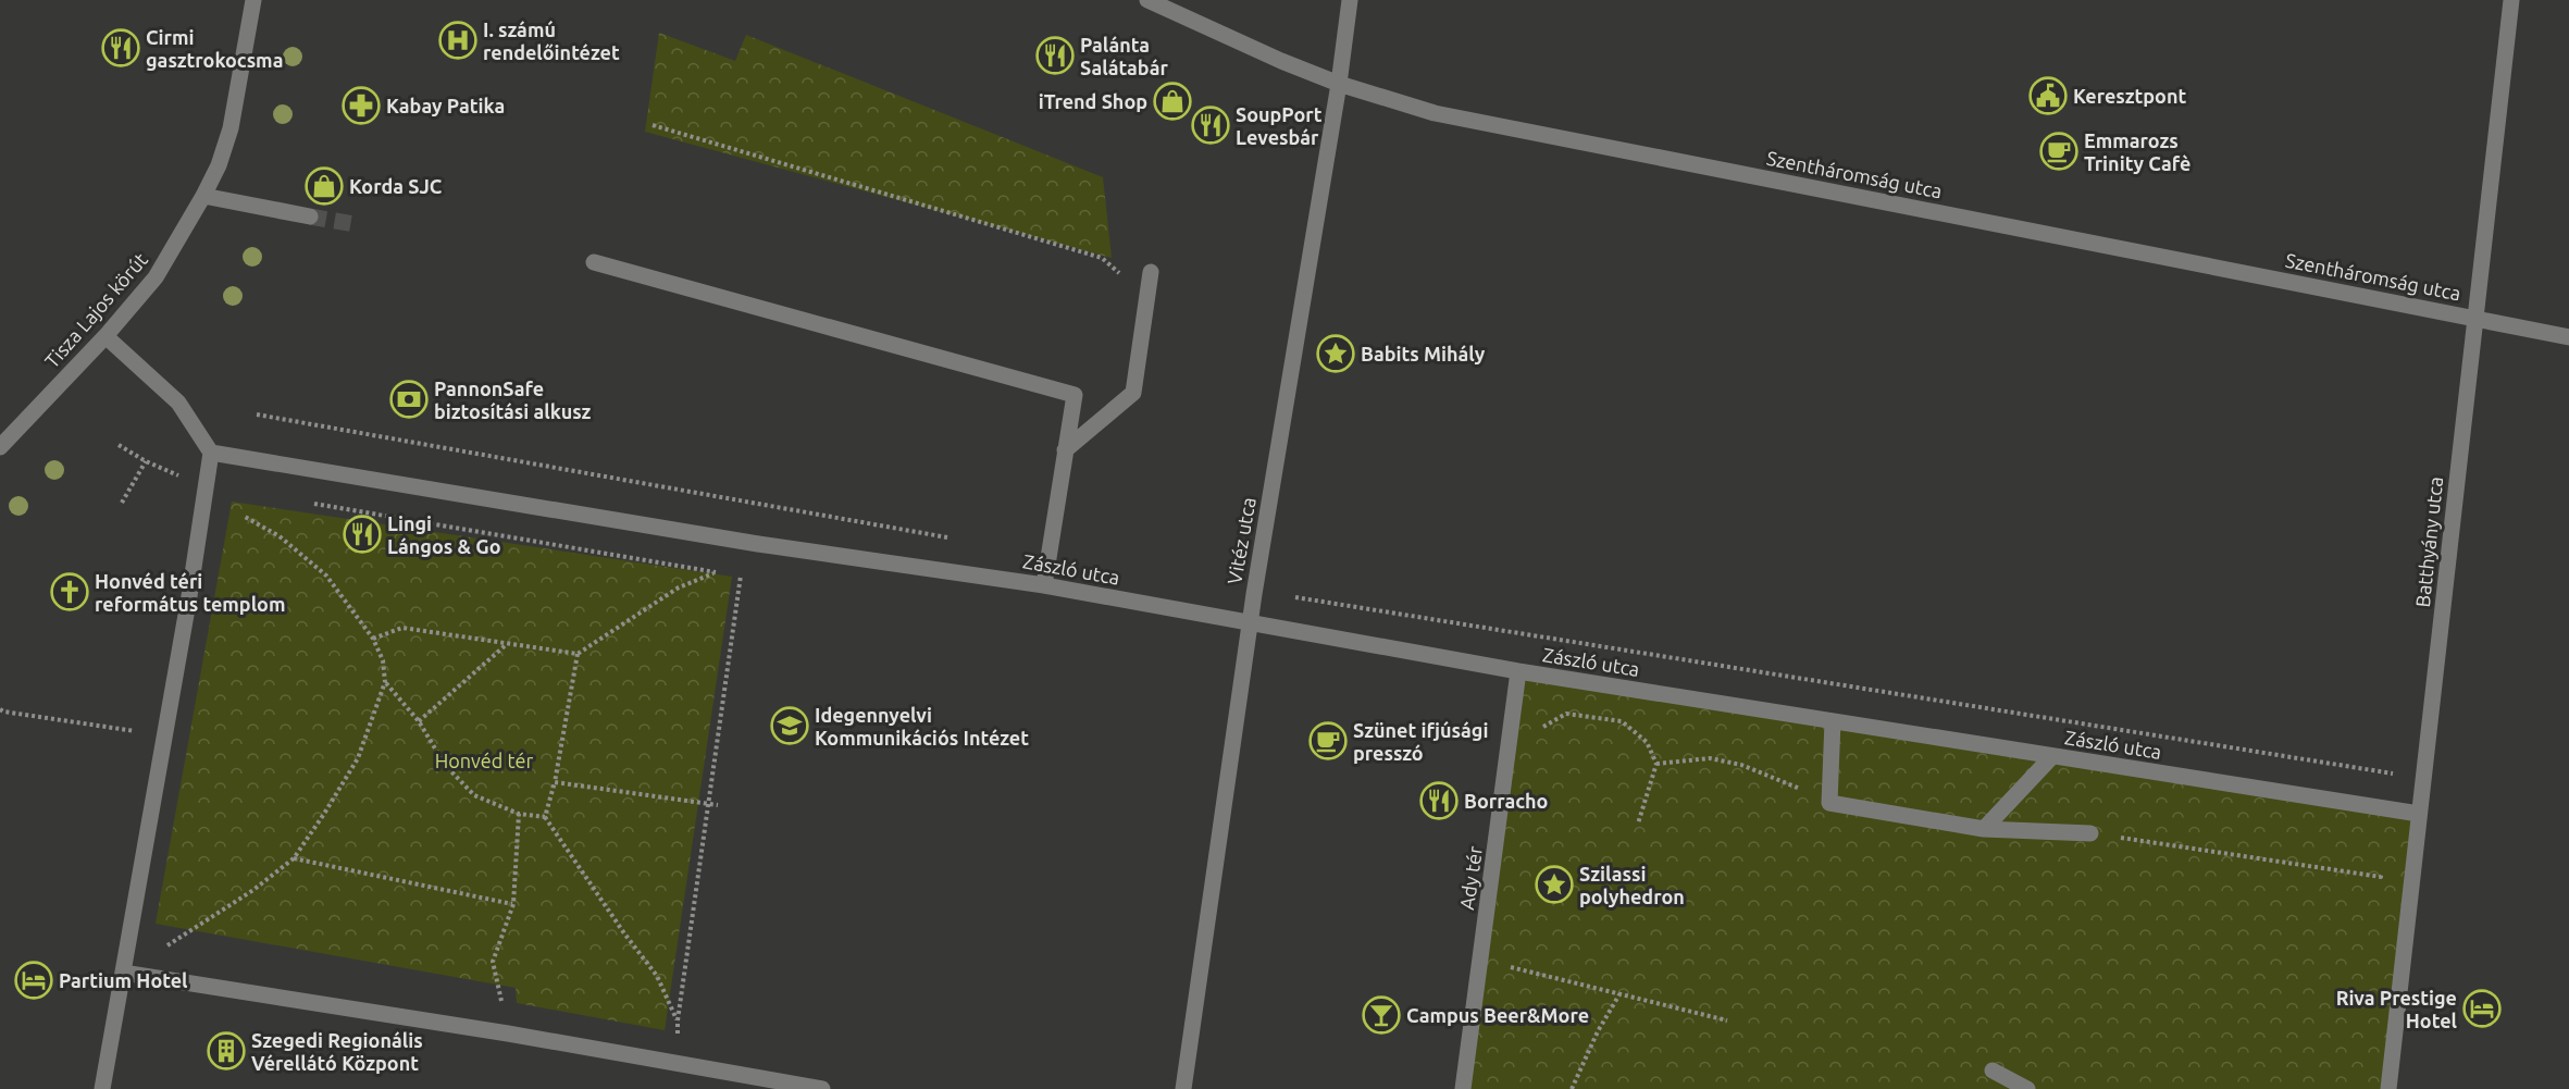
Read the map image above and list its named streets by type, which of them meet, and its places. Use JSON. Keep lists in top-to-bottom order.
{
  "streets": {
    "street": [
      "Szentháromság utca",
      "Tisza Lajos körút",
      "Vitéz utca",
      "Batthyány utca",
      "Zászló utca",
      "Ady tér"
    ]
  },
  "crossings": [
    ["Szentháromság utca", "Vitéz utca"],
    ["Szentháromság utca", "Batthyány utca"],
    ["Vitéz utca", "Zászló utca"],
    ["Batthyány utca", "Zászló utca"],
    ["Zászló utca", "Ady tér"]
  ],
  "parks": ["Honvéd tér"],
  "places": {
    "hospital": ["I. számú rendelőintézet"],
    "restaurant": [
      "Cirmi gasztrokocsma",
      "Palánta Salátabár",
      "SoupPort Levesbár",
      "Lingi Lángos & Go",
      "Borracho"
    ],
    "public building": ["Keresztpont"],
    "shop": ["iTrend Shop", "Korda SJC"],
    "pharmacy": ["Kabay Patika"],
    "cafe": ["Emmarozs Trinity Cafè", "Szünet ifjúsági presszó"],
    "place": ["Babits Mihály", "Szilassi polyhedron"],
    "bank": ["PannonSafe biztosítási alkusz"],
    "church": ["Honvéd téri református templom"],
    "school or university": ["Idegennyelvi Kommunikációs Intézet"],
    "hotel": ["Partium Hotel", "Riva Prestige Hotel"],
    "bar": ["Campus Beer&More"],
    "building": ["Szegedi Regionális Vérellátó Központ"]
  }
}
